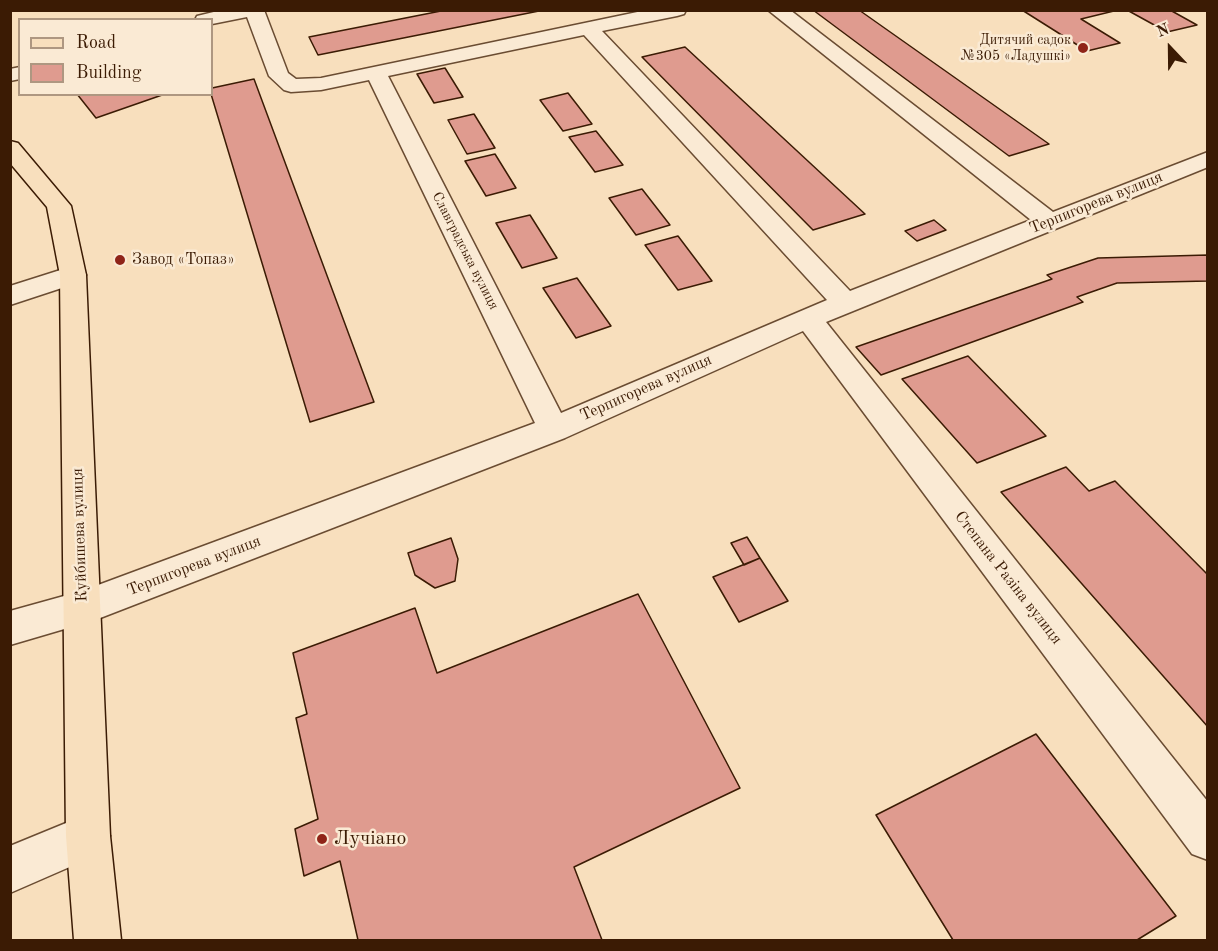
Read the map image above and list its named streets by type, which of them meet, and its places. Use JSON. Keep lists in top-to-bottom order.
{
  "streets": {
    "main road": ["Куйбишева вулиця"],
    "street": ["Терпигорева вулиця", "Славградська вулиця", "Степана Разіна вулиця"]
  },
  "crossings": [
    ["Терпигорева вулиця", "Славградська вулиця"],
    ["Терпигорева вулиця", "Куйбишева вулиця"],
    ["Терпигорева вулиця", "Степана Разіна вулиця"]
  ],
  "places": ["Дитячий садок №305 «Ладушкі»", "Завод «Топаз»", "Лучіано"],
  "legend": ["Road", "Building"],
  "north": "top"
}
